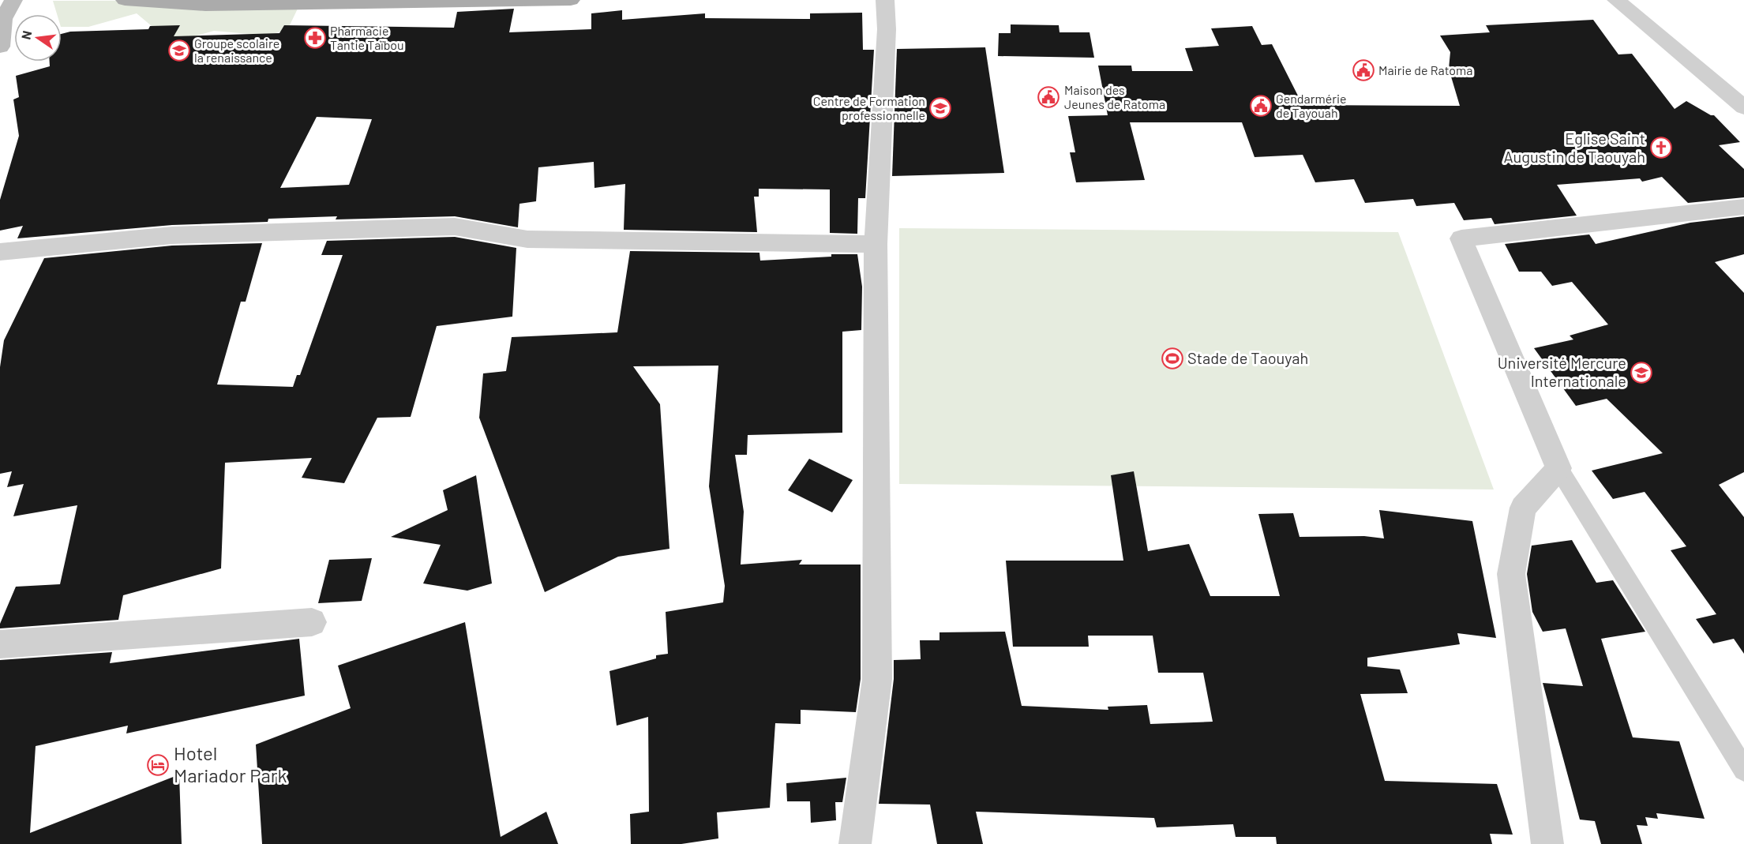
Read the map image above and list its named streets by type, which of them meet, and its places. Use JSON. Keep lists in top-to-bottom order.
{
  "places": {
    "pharmacy": ["Pharmacie Tantie Taïbou"],
    "school or university": ["Groupe scolaire la renaissance", "Centre de Formation professionnelle", "Université Mercure Internationale"],
    "public building": ["Mairie de Ratoma", "Maison des Jeunes de Ratoma", "Gendarmérie de Tayouah"],
    "church": ["Eglise Saint Augustin de Taouyah"],
    "sports": ["Stade de Taouyah"],
    "hotel": ["Hotel Mariador Park"]
  },
  "north": "left"
}
